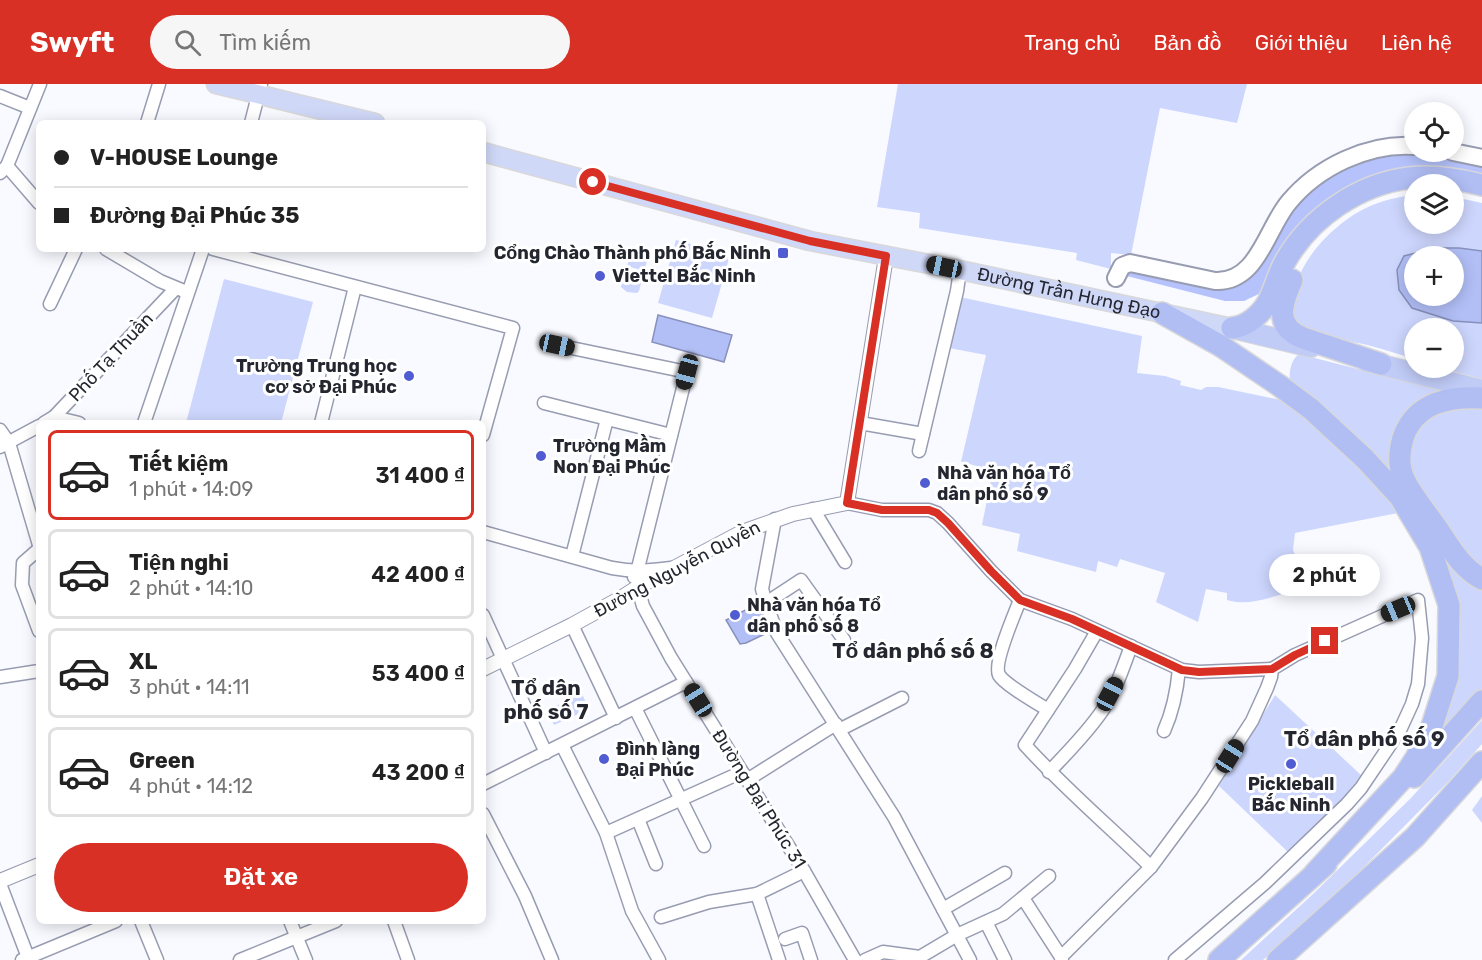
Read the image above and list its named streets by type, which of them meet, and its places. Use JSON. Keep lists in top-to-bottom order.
{
  "streets": {
    "highway": ["Đường Trần Hưng Đạo"],
    "street": ["Phố Tạ Thuần", "Đường Nguyễn Quyền", "Đường Đại Phúc 31"]
  },
  "crossings": [
    ["Đường Nguyễn Quyền", "Đường Đại Phúc 31"]
  ],
  "districts": ["Tổ dân phố số 8", "Tổ dân phố số 7", "Tổ dân phố số 9"],
  "places": {
    "transit": ["Cổng Chào Thành phố Bắc Ninh"],
    "other": [
      "Viettel Bắc Ninh",
      "Trường Trung học cơ sở Đại Phúc",
      "Trường Mầm Non Đại Phúc",
      "Nhà văn hóa Tổ dân phố số 9",
      "Nhà văn hóa Tổ dân phố số 8",
      "Đình làng Đại Phúc",
      "Pickleball Bắc Ninh"
    ]
  },
  "page": {
    "header": "Swyft",
    "search": "Tìm kiếm",
    "nav": [
      "Trang chủ",
      "Bản đồ",
      "Giới thiệu",
      "Liên hệ"
    ],
    "map_buttons": ["+", "−"],
    "banner": ["V-HOUSE Lounge", "Đường Đại Phúc 35"],
    "list": [
      {
        "name": "Tiết kiệm",
        "note": "1 phút · 14:09",
        "value": "31 400 ₫"
      },
      {
        "name": "Tiện nghi",
        "note": "2 phút · 14:10",
        "value": "42 400 ₫"
      },
      {
        "name": "XL",
        "note": "3 phút · 14:11",
        "value": "53 400 ₫"
      },
      {
        "name": "Green",
        "note": "4 phút · 14:12",
        "value": "43 200 ₫"
      }
    ],
    "bubble": "2 phút",
    "buttons": "Đặt xe"
  }
}
